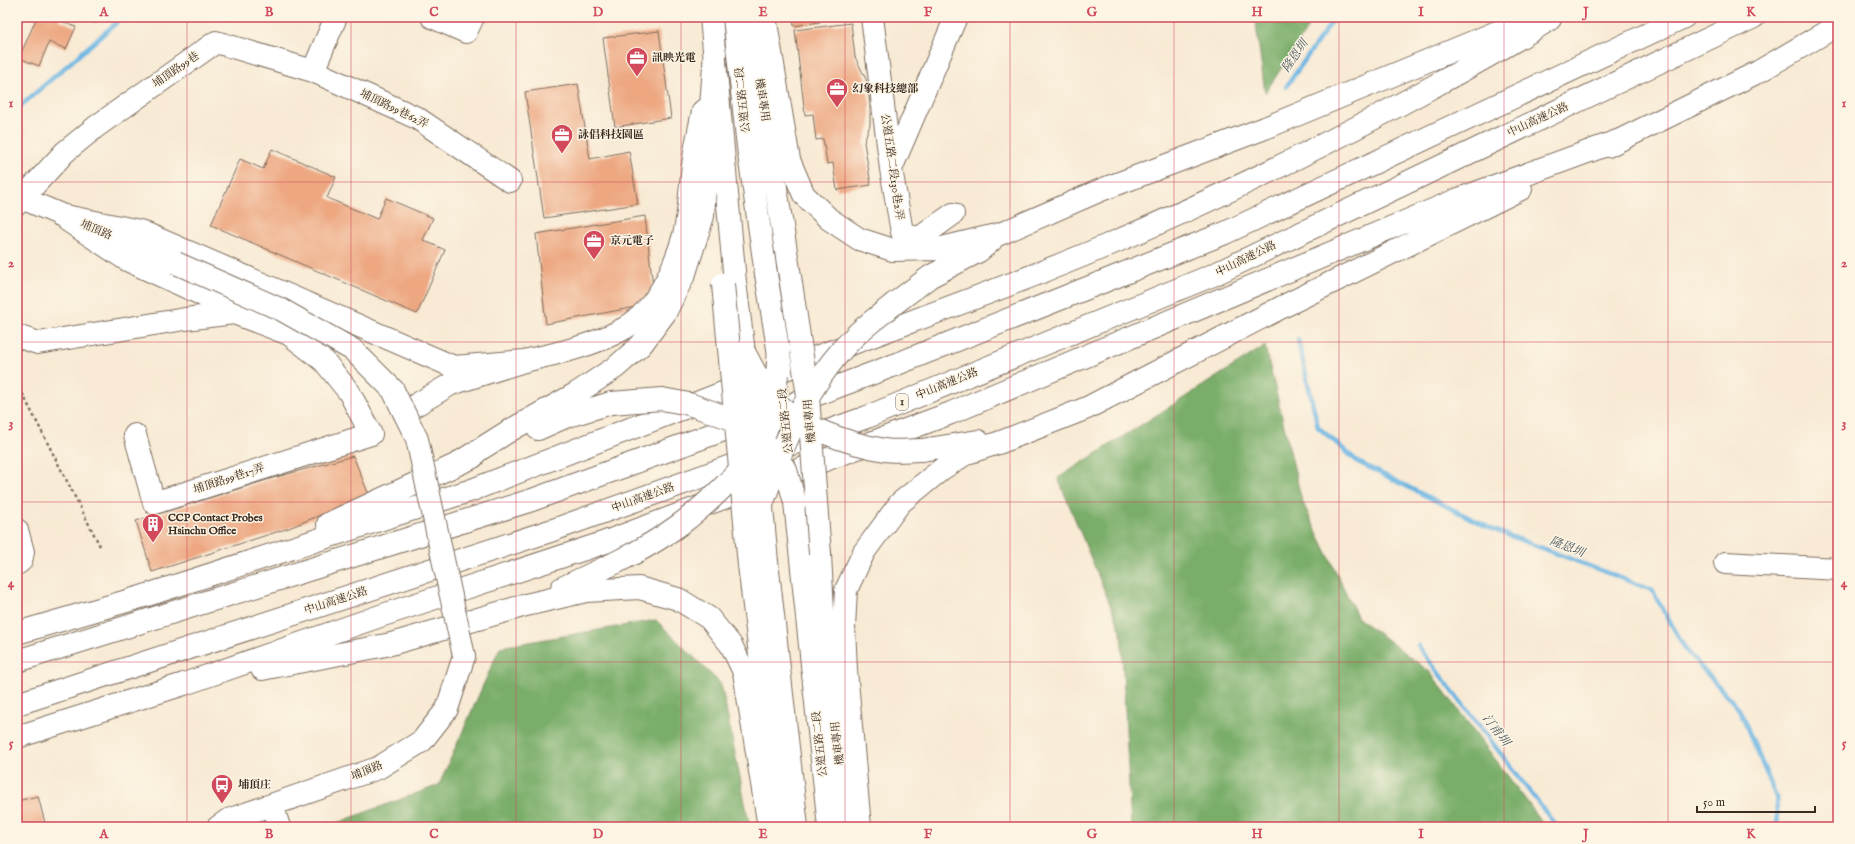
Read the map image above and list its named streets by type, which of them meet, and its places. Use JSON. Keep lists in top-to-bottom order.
{
  "streets": {
    "main road": [
      "埔頂路99巷",
      "公道五路二段",
      "機車專用",
      "埔頂路99巷62弄",
      "中山高速公路",
      "公道五路二段130巷2弄",
      "埔頂路",
      "1",
      "埔頂路99巷17弄"
    ]
  },
  "crossings": [
    ["埔頂路99巷", "埔頂路99巷62弄"],
    ["埔頂路99巷", "埔頂路"],
    ["公道五路二段", "機車專用"]
  ],
  "water": ["隆恩圳", "汀甫圳"],
  "places": {
    "office": [
      "訊映光電",
      "幻象科技總部",
      "詠倡科技園區",
      "京元電子"
    ],
    "building": ["CCP Contact Probes Hsinchu Office"],
    "bus stop": ["埔頂庄"]
  },
  "scale_bar": "50 m",
  "grid": {
    "columns": [
      "A",
      "B",
      "C",
      "D",
      "E",
      "F",
      "G",
      "H",
      "I",
      "J",
      "K"
    ],
    "rows": [
      "1",
      "2",
      "3",
      "4",
      "5"
    ]
  }
}
